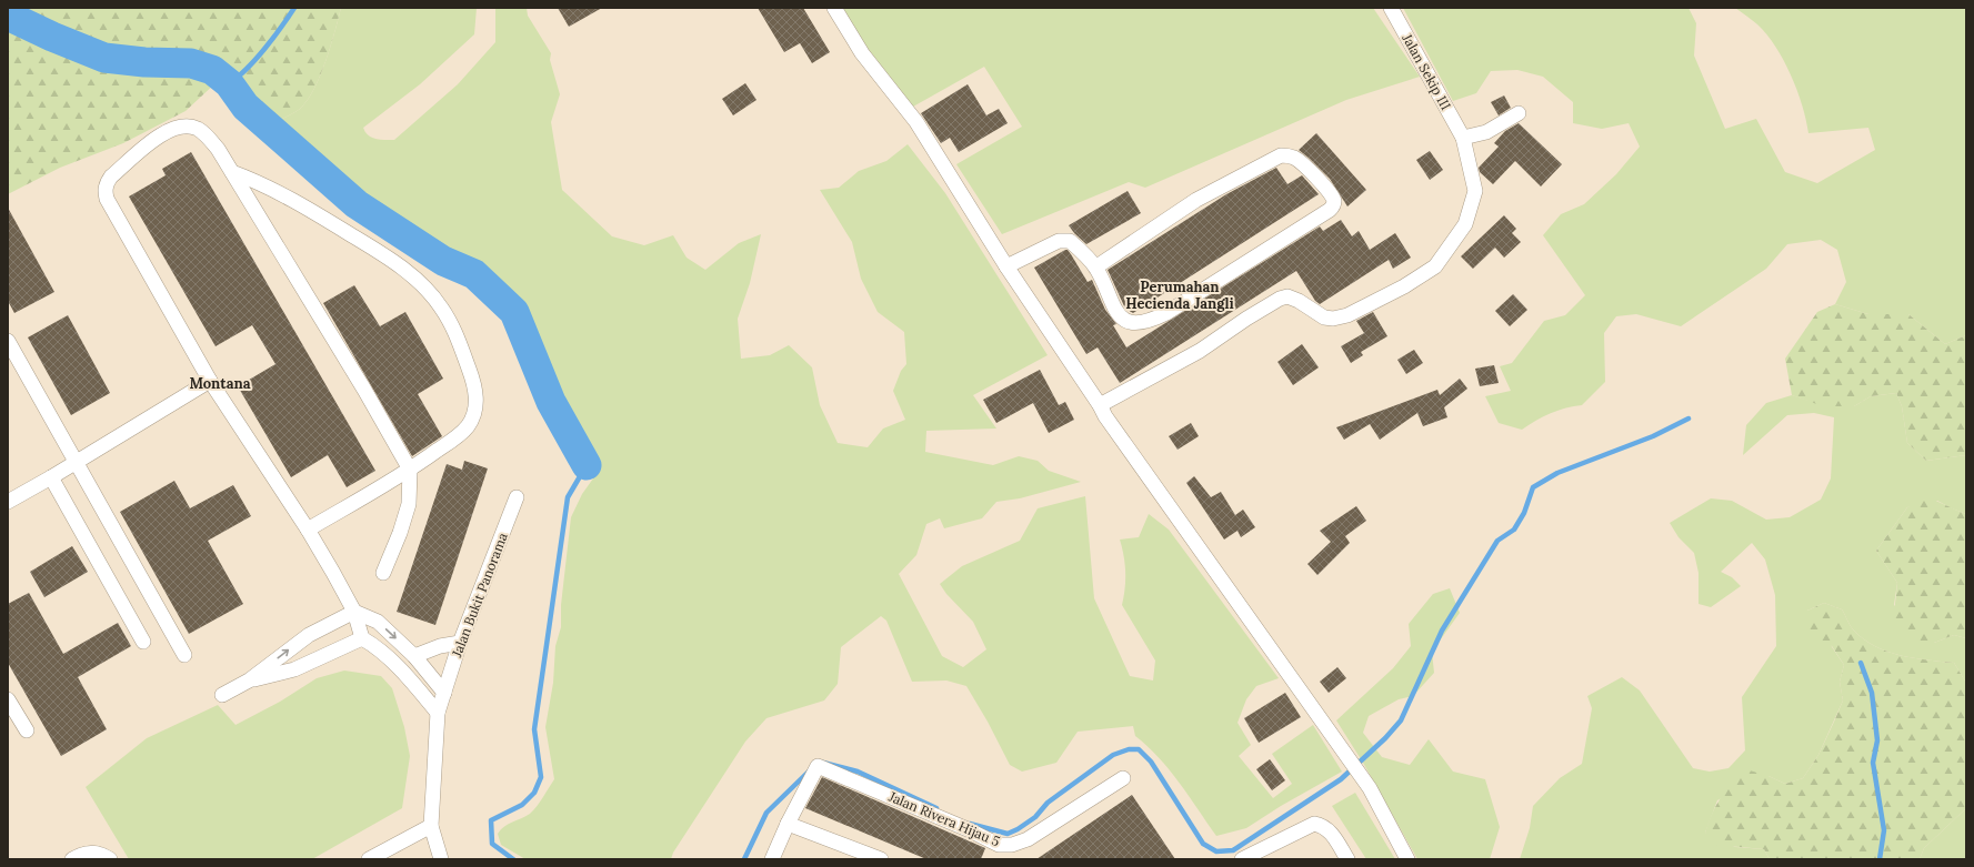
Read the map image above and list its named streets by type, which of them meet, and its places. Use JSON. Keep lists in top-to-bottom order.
{
  "streets": {
    "street": ["Jalan Sekip III", "Jalan Bukit Panorama", "Jalan Rivera Hijau 5"]
  },
  "districts": ["Perumahan Hecienda Jangli", "Montana"]
}
